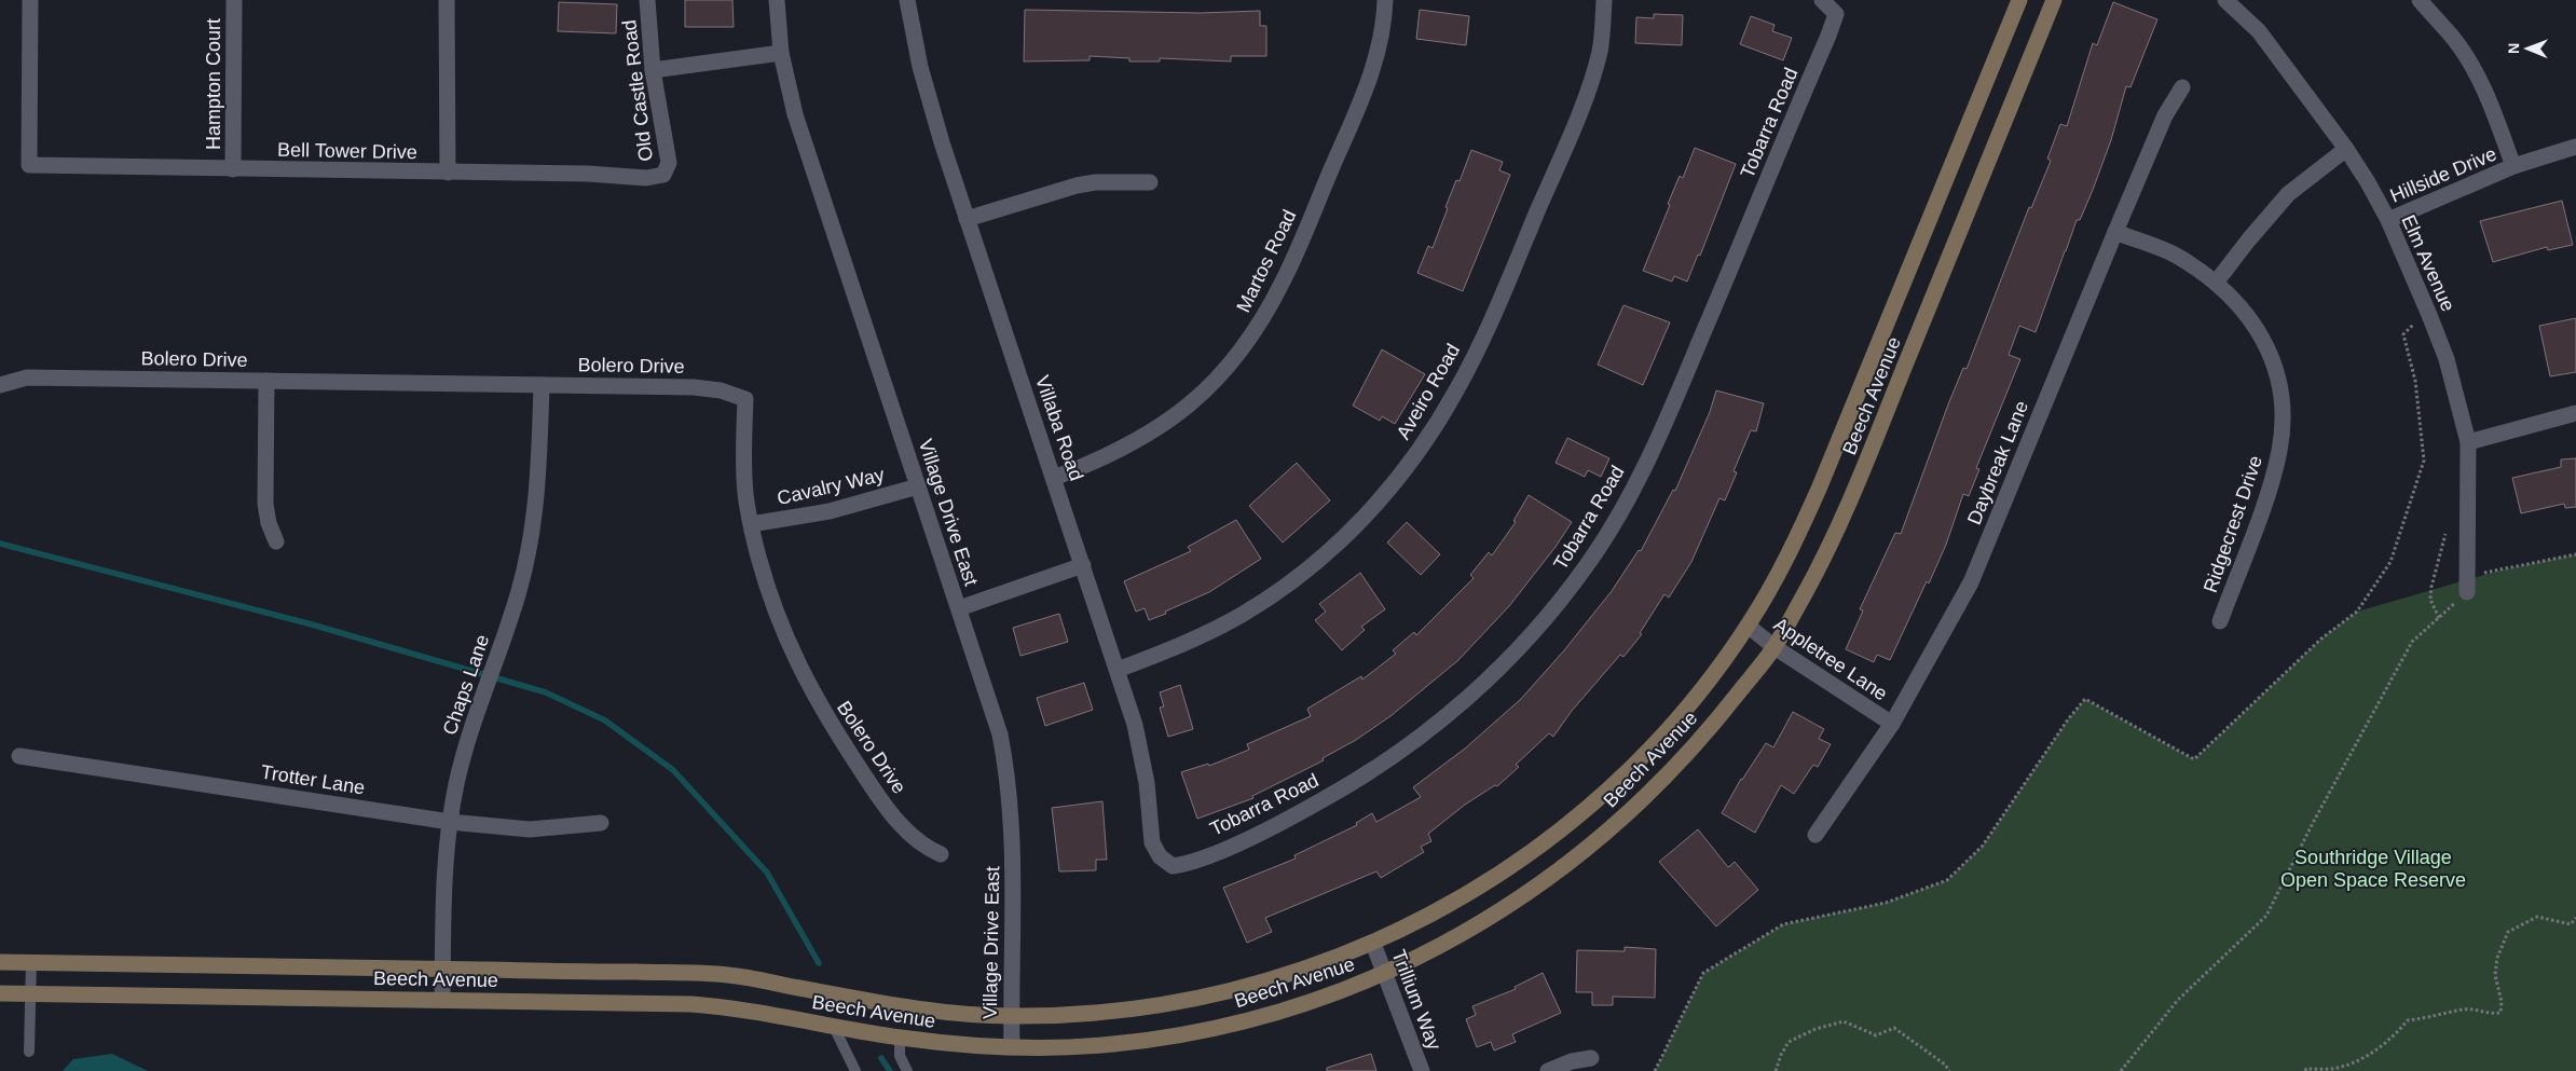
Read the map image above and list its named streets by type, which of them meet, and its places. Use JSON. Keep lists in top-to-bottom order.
{
  "streets": {
    "street": [
      "Hampton Court",
      "Old Castle Road",
      "Tobarra Road",
      "Bell Tower Drive",
      "Hillside Drive",
      "Martos Road",
      "Elm Avenue",
      "Bolero Drive",
      "Aveiro Road",
      "Beech Avenue",
      "Villaba Road",
      "Daybreak Lane",
      "Cavalry Way",
      "Village Drive East",
      "Ridgecrest Drive",
      "Appletree Lane",
      "Chaps Lane",
      "Trotter Lane",
      "Trillium Way"
    ]
  },
  "crossings": [
    ["Hampton Court", "Bell Tower Drive"],
    ["Old Castle Road", "Bell Tower Drive"],
    ["Tobarra Road", "Villaba Road"],
    ["Hillside Drive", "Elm Avenue"],
    ["Martos Road", "Villaba Road"],
    ["Bolero Drive", "Cavalry Way"],
    ["Bolero Drive", "Chaps Lane"],
    ["Aveiro Road", "Villaba Road"],
    ["Beech Avenue", "Village Drive East"],
    ["Beech Avenue", "Appletree Lane"],
    ["Beech Avenue", "Chaps Lane"],
    ["Beech Avenue", "Trillium Way"],
    ["Daybreak Lane", "Ridgecrest Drive"],
    ["Daybreak Lane", "Appletree Lane"],
    ["Cavalry Way", "Village Drive East"],
    ["Chaps Lane", "Trotter Lane"]
  ],
  "parks": ["Southridge Village Open Space Reserve"],
  "north": "left"
}
